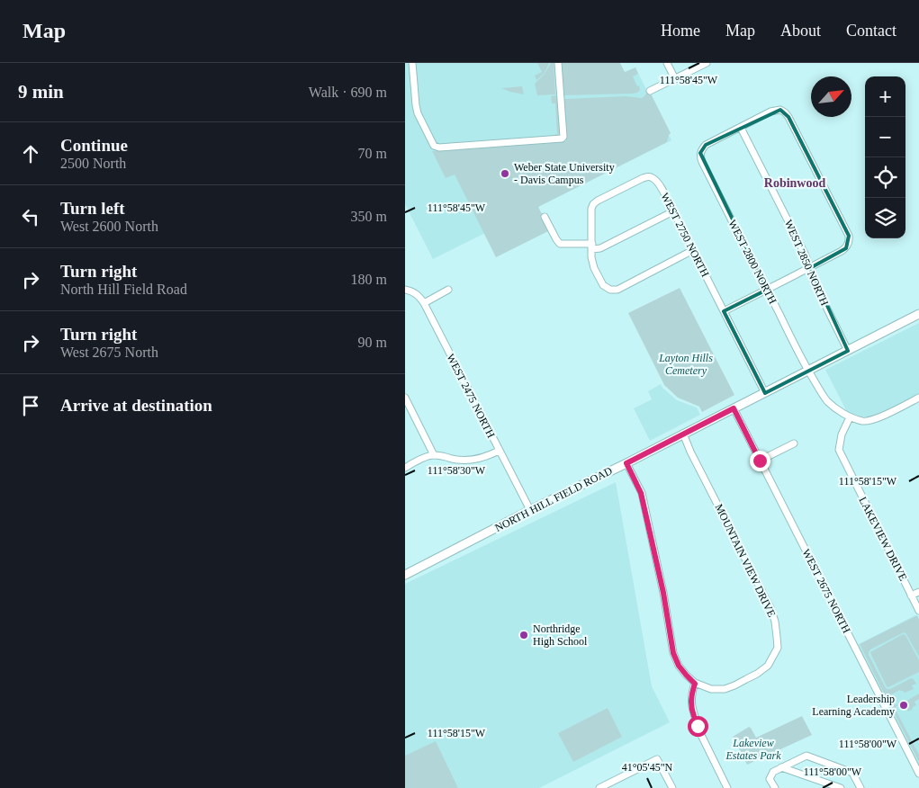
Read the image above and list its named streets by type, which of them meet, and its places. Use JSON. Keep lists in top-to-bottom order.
{
  "streets": {
    "main road": ["NORTH HILL FIELD ROAD"],
    "street": [
      "WEST 2750 NORTH",
      "WEST 2800 NORTH",
      "WEST 2850 NORTH",
      "WEST 2475 NORTH",
      "LAKEVIEW DRIVE",
      "MOUNTAIN VIEW DRIVE",
      "WEST 2675 NORTH"
    ]
  },
  "crossings": [
    ["WEST 2750 NORTH", "NORTH HILL FIELD ROAD"],
    ["WEST 2800 NORTH", "WEST 2850 NORTH"],
    ["WEST 2800 NORTH", "NORTH HILL FIELD ROAD"],
    ["WEST 2800 NORTH", "LAKEVIEW DRIVE"],
    ["WEST 2850 NORTH", "NORTH HILL FIELD ROAD"],
    ["WEST 2475 NORTH", "NORTH HILL FIELD ROAD"],
    ["NORTH HILL FIELD ROAD", "MOUNTAIN VIEW DRIVE"],
    ["NORTH HILL FIELD ROAD", "WEST 2675 NORTH"]
  ],
  "districts": ["Robinwood"],
  "parks": ["Layton Hills Cemetery", "Lakeview Estates Park"],
  "places": ["Weber State University - Davis Campus", "Northridge High School", "Leadership Learning Academy"],
  "north": "top right",
  "page": {
    "header": "Map",
    "nav": [
      "Home",
      "Map",
      "About",
      "Contact"
    ],
    "heading": ["9 min", "Walk · 690 m"],
    "map_buttons": ["+", "−"],
    "list": [
      ["Continue", "2500 North", "70 m"],
      ["Turn left", "West 2600 North", "350 m"],
      ["Turn right", "North Hill Field Road", "180 m"],
      ["Turn right", "West 2675 North", "90 m"],
      "Arrive at destination"
    ]
  },
  "coordinates": [
    "111°58'45\"W",
    "111°58'30\"W",
    "111°58'15\"W",
    "111°58'00\"W",
    "41°05'45\"N"
  ]
}
